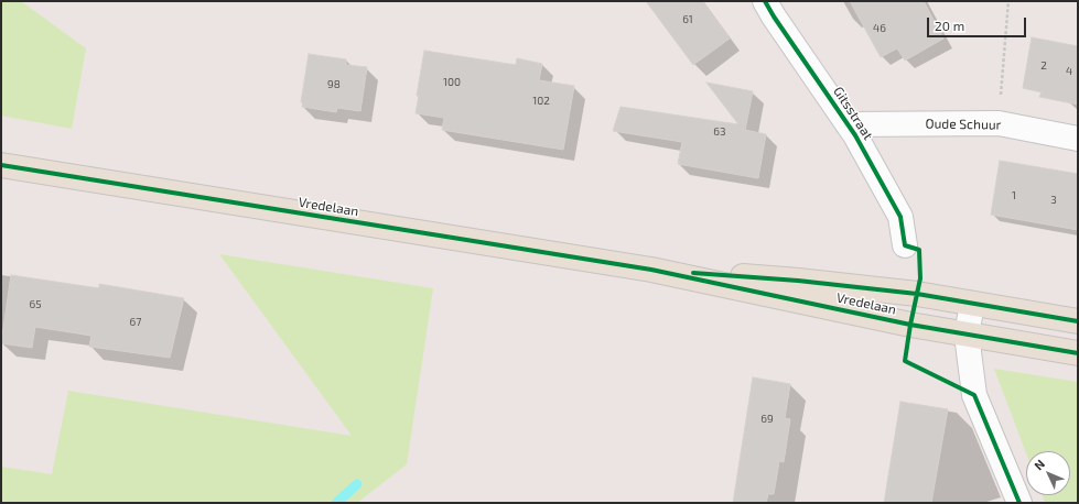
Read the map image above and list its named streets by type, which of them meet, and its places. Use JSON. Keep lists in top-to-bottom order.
{
  "streets": {
    "main road": ["Vredelaan"],
    "street": ["Gitsstraat", "Oude Schuur"]
  },
  "crossings": [
    ["Gitsstraat", "Oude Schuur"]
  ],
  "house_numbers": [
    "61",
    "46",
    "2",
    "4",
    "100",
    "98",
    "102",
    "63",
    "1",
    "3",
    "65",
    "67",
    "69"
  ],
  "scale_bar": "20 m",
  "north": "top left"
}
